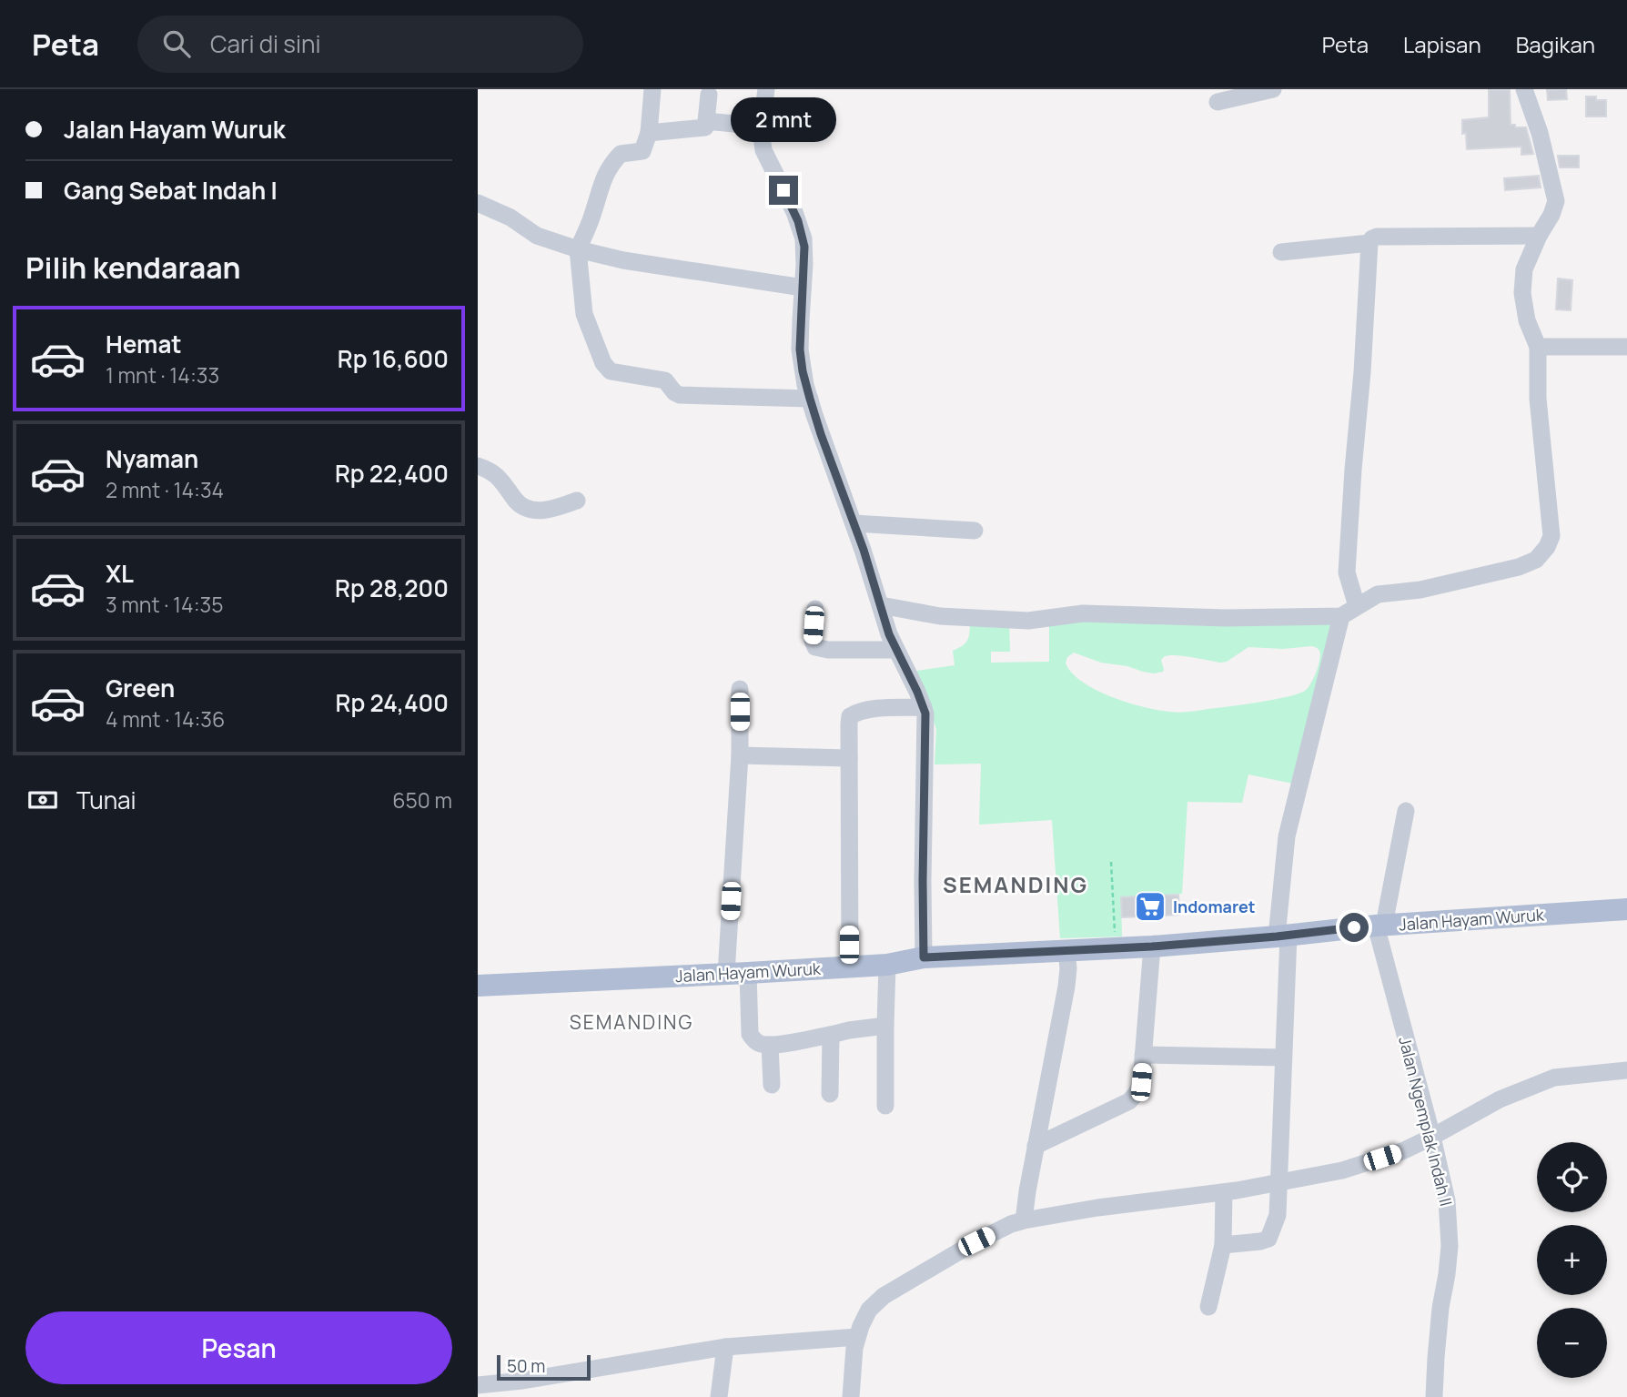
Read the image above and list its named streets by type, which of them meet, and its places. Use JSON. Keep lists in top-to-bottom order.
{
  "streets": {
    "main road": ["Jalan Hayam Wuruk"],
    "street": ["Jalan Ngemplak Indah II"]
  },
  "crossings": [
    ["Jalan Hayam Wuruk", "Jalan Ngemplak Indah II"]
  ],
  "districts": ["SEMANDING", "SEMANDING"],
  "places": {
    "supermarket": ["Indomaret"]
  },
  "scale_bar": "50 m",
  "page": {
    "header": "Peta",
    "search": "Cari di sini",
    "nav": ["Peta", "Lapisan", "Bagikan"],
    "banner": ["Jalan Hayam Wuruk", "Gang Sebat Indah I"],
    "bubble": "2 mnt",
    "heading": "Pilih kendaraan",
    "list": [
      {
        "name": "Hemat",
        "note": "1 mnt · 14:33",
        "value": "Rp 16,600"
      },
      {
        "name": "Nyaman",
        "note": "2 mnt · 14:34",
        "value": "Rp 22,400"
      },
      {
        "name": "XL",
        "note": "3 mnt · 14:35",
        "value": "Rp 28,200"
      },
      {
        "name": "Green",
        "note": "4 mnt · 14:36",
        "value": "Rp 24,400"
      }
    ],
    "pay": ["Tunai", "650 m"],
    "map_buttons": ["+", "−"],
    "buttons": "Pesan",
    "scale": "50 m"
  }
}
